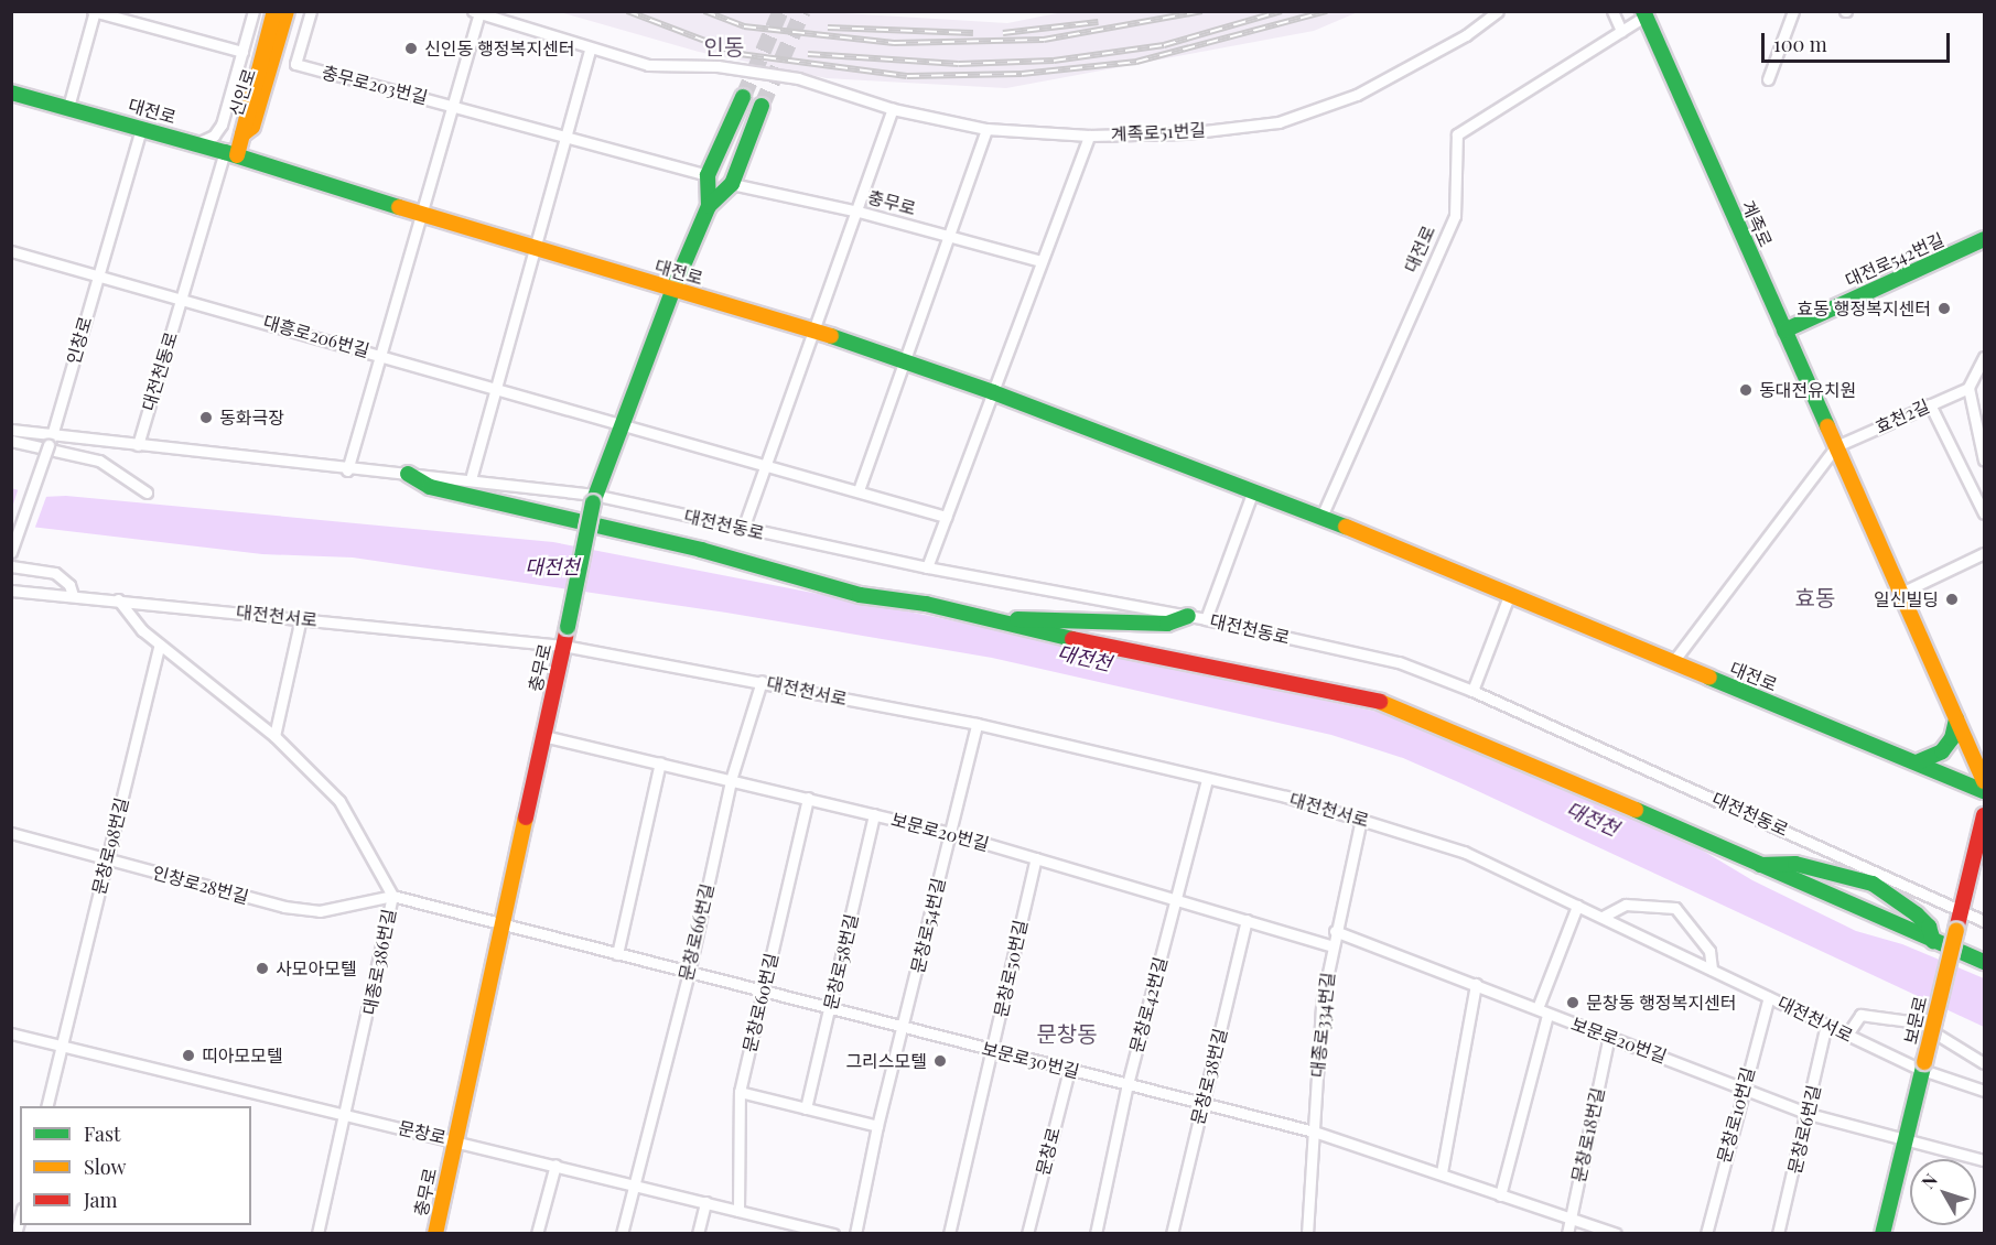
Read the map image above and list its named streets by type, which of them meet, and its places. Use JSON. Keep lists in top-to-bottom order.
{
  "streets": {
    "main road": [
      "신인로",
      "대전로",
      "충무로",
      "계족로",
      "대전로542번길",
      "보문로"
    ],
    "street": [
      "충무로203번길",
      "계족로51번길",
      "대흥로206번길",
      "인창로",
      "대전천동로",
      "효천2길",
      "대전천서로",
      "보문로20번길",
      "문창로98번길",
      "인창로28번길",
      "문창로54번길",
      "문창로66번길",
      "대종로386번길",
      "문창로58번길",
      "문창로50번길",
      "문창로60번길",
      "문창로42번길",
      "대종로334번길",
      "보문로30번길",
      "문창로38번길",
      "문창로10번길",
      "문창로6번길",
      "문창로",
      "문창로18번길"
    ]
  },
  "crossings": [
    ["충무로203번길", "계족로51번길"],
    ["충무로203번길", "충무로"],
    ["대전로", "충무로"],
    ["대전로", "계족로"],
    ["대전로", "인창로"],
    ["충무로", "대흥로206번길"],
    ["충무로", "대전천동로"],
    ["충무로", "대전천서로"],
    ["충무로", "보문로20번길"],
    ["충무로", "보문로30번길"],
    ["충무로", "문창로"],
    ["계족로", "대전로542번길"],
    ["계족로", "효천2길"],
    ["대흥로206번길", "인창로"],
    ["대흥로206번길", "대전천동로"],
    ["인창로", "대전천동로"],
    ["대전천동로", "보문로"],
    ["대전천서로", "문창로54번길"],
    ["대전천서로", "문창로66번길"],
    ["대전천서로", "대종로386번길"],
    ["대전천서로", "문창로42번길"],
    ["대전천서로", "보문로"],
    ["대전천서로", "대종로334번길"],
    ["대전천서로", "문창로10번길"],
    ["대전천서로", "문창로6번길"],
    ["보문로20번길", "문창로54번길"],
    ["보문로20번길", "문창로66번길"],
    ["보문로20번길", "문창로58번길"],
    ["보문로20번길", "문창로50번길"],
    ["보문로20번길", "문창로60번길"],
    ["보문로20번길", "문창로42번길"],
    ["보문로20번길", "보문로"],
    ["보문로20번길", "대종로334번길"],
    ["보문로20번길", "문창로38번길"],
    ["보문로20번길", "문창로10번길"],
    ["보문로20번길", "문창로6번길"],
    ["보문로20번길", "문창로18번길"],
    ["문창로98번길", "인창로28번길"],
    ["문창로98번길", "대종로386번길"],
    ["문창로98번길", "문창로"],
    ["인창로28번길", "대종로386번길"],
    ["문창로54번길", "보문로30번길"],
    ["문창로66번길", "보문로30번길"],
    ["문창로66번길", "문창로"],
    ["대종로386번길", "문창로"],
    ["문창로58번길", "보문로30번길"],
    ["문창로50번길", "보문로30번길"],
    ["문창로60번길", "보문로30번길"],
    ["문창로60번길", "문창로"],
    ["문창로42번길", "보문로30번길"],
    ["대종로334번길", "보문로30번길"],
    ["보문로30번길", "문창로38번길"],
    ["보문로30번길", "문창로"],
    ["보문로30번길", "문창로18번길"]
  ],
  "districts": ["인동", "효동", "문창동"],
  "water": ["대전천"],
  "places": [
    "신인동 행정복지센터",
    "효동 행정복지센터",
    "동대전유치원",
    "동화극장",
    "일신빌딩",
    "사모아모텔",
    "문창동 행정복지센터",
    "띠아모모텔",
    "그리스모텔"
  ],
  "legend": ["Fast", "Slow", "Jam"],
  "scale_bar": "100 m",
  "north": "top left"
}
